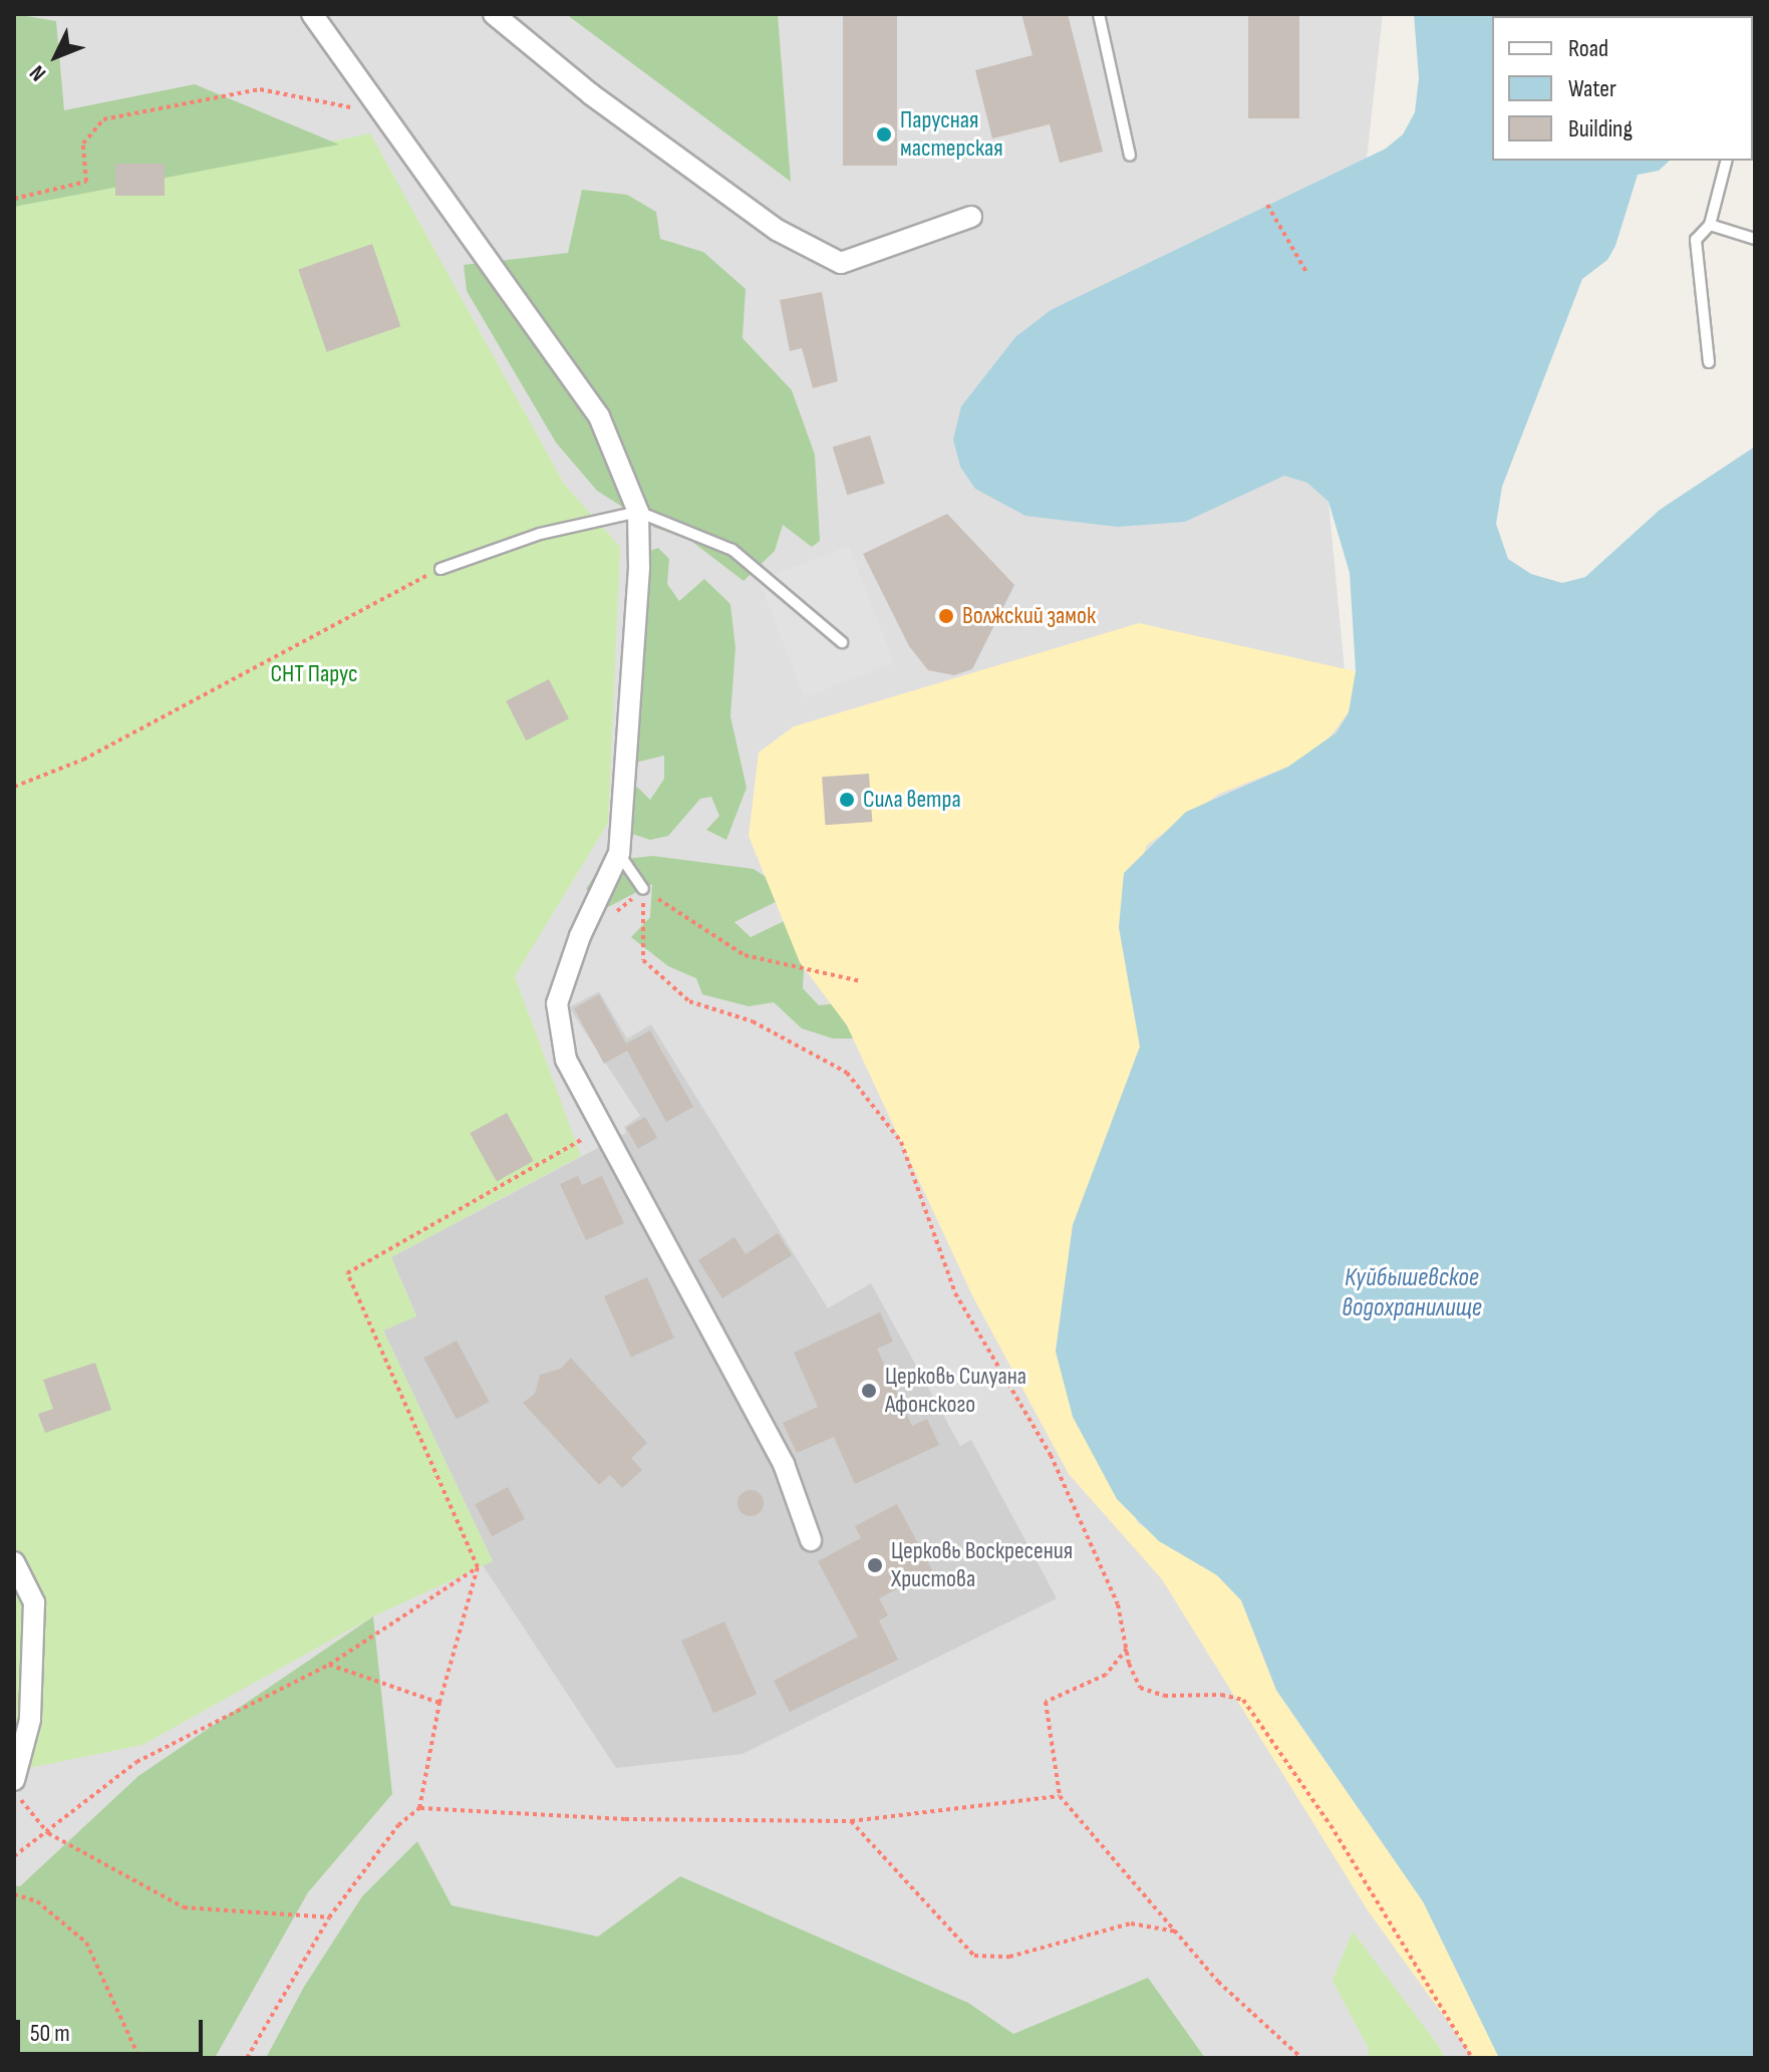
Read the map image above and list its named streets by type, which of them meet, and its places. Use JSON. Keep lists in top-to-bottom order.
{
  "water": ["Куйбышевское водохранилище"],
  "parks": ["СНТ Парус"],
  "places": [
    "Парусная мастерская",
    "Волжский замок",
    "Сила ветра",
    "Церковь Силуана Афонского",
    "Церковь Воскресения Христова"
  ],
  "legend": ["Road", "Water", "Building"],
  "scale_bar": "50 m",
  "north": "bottom left"
}
